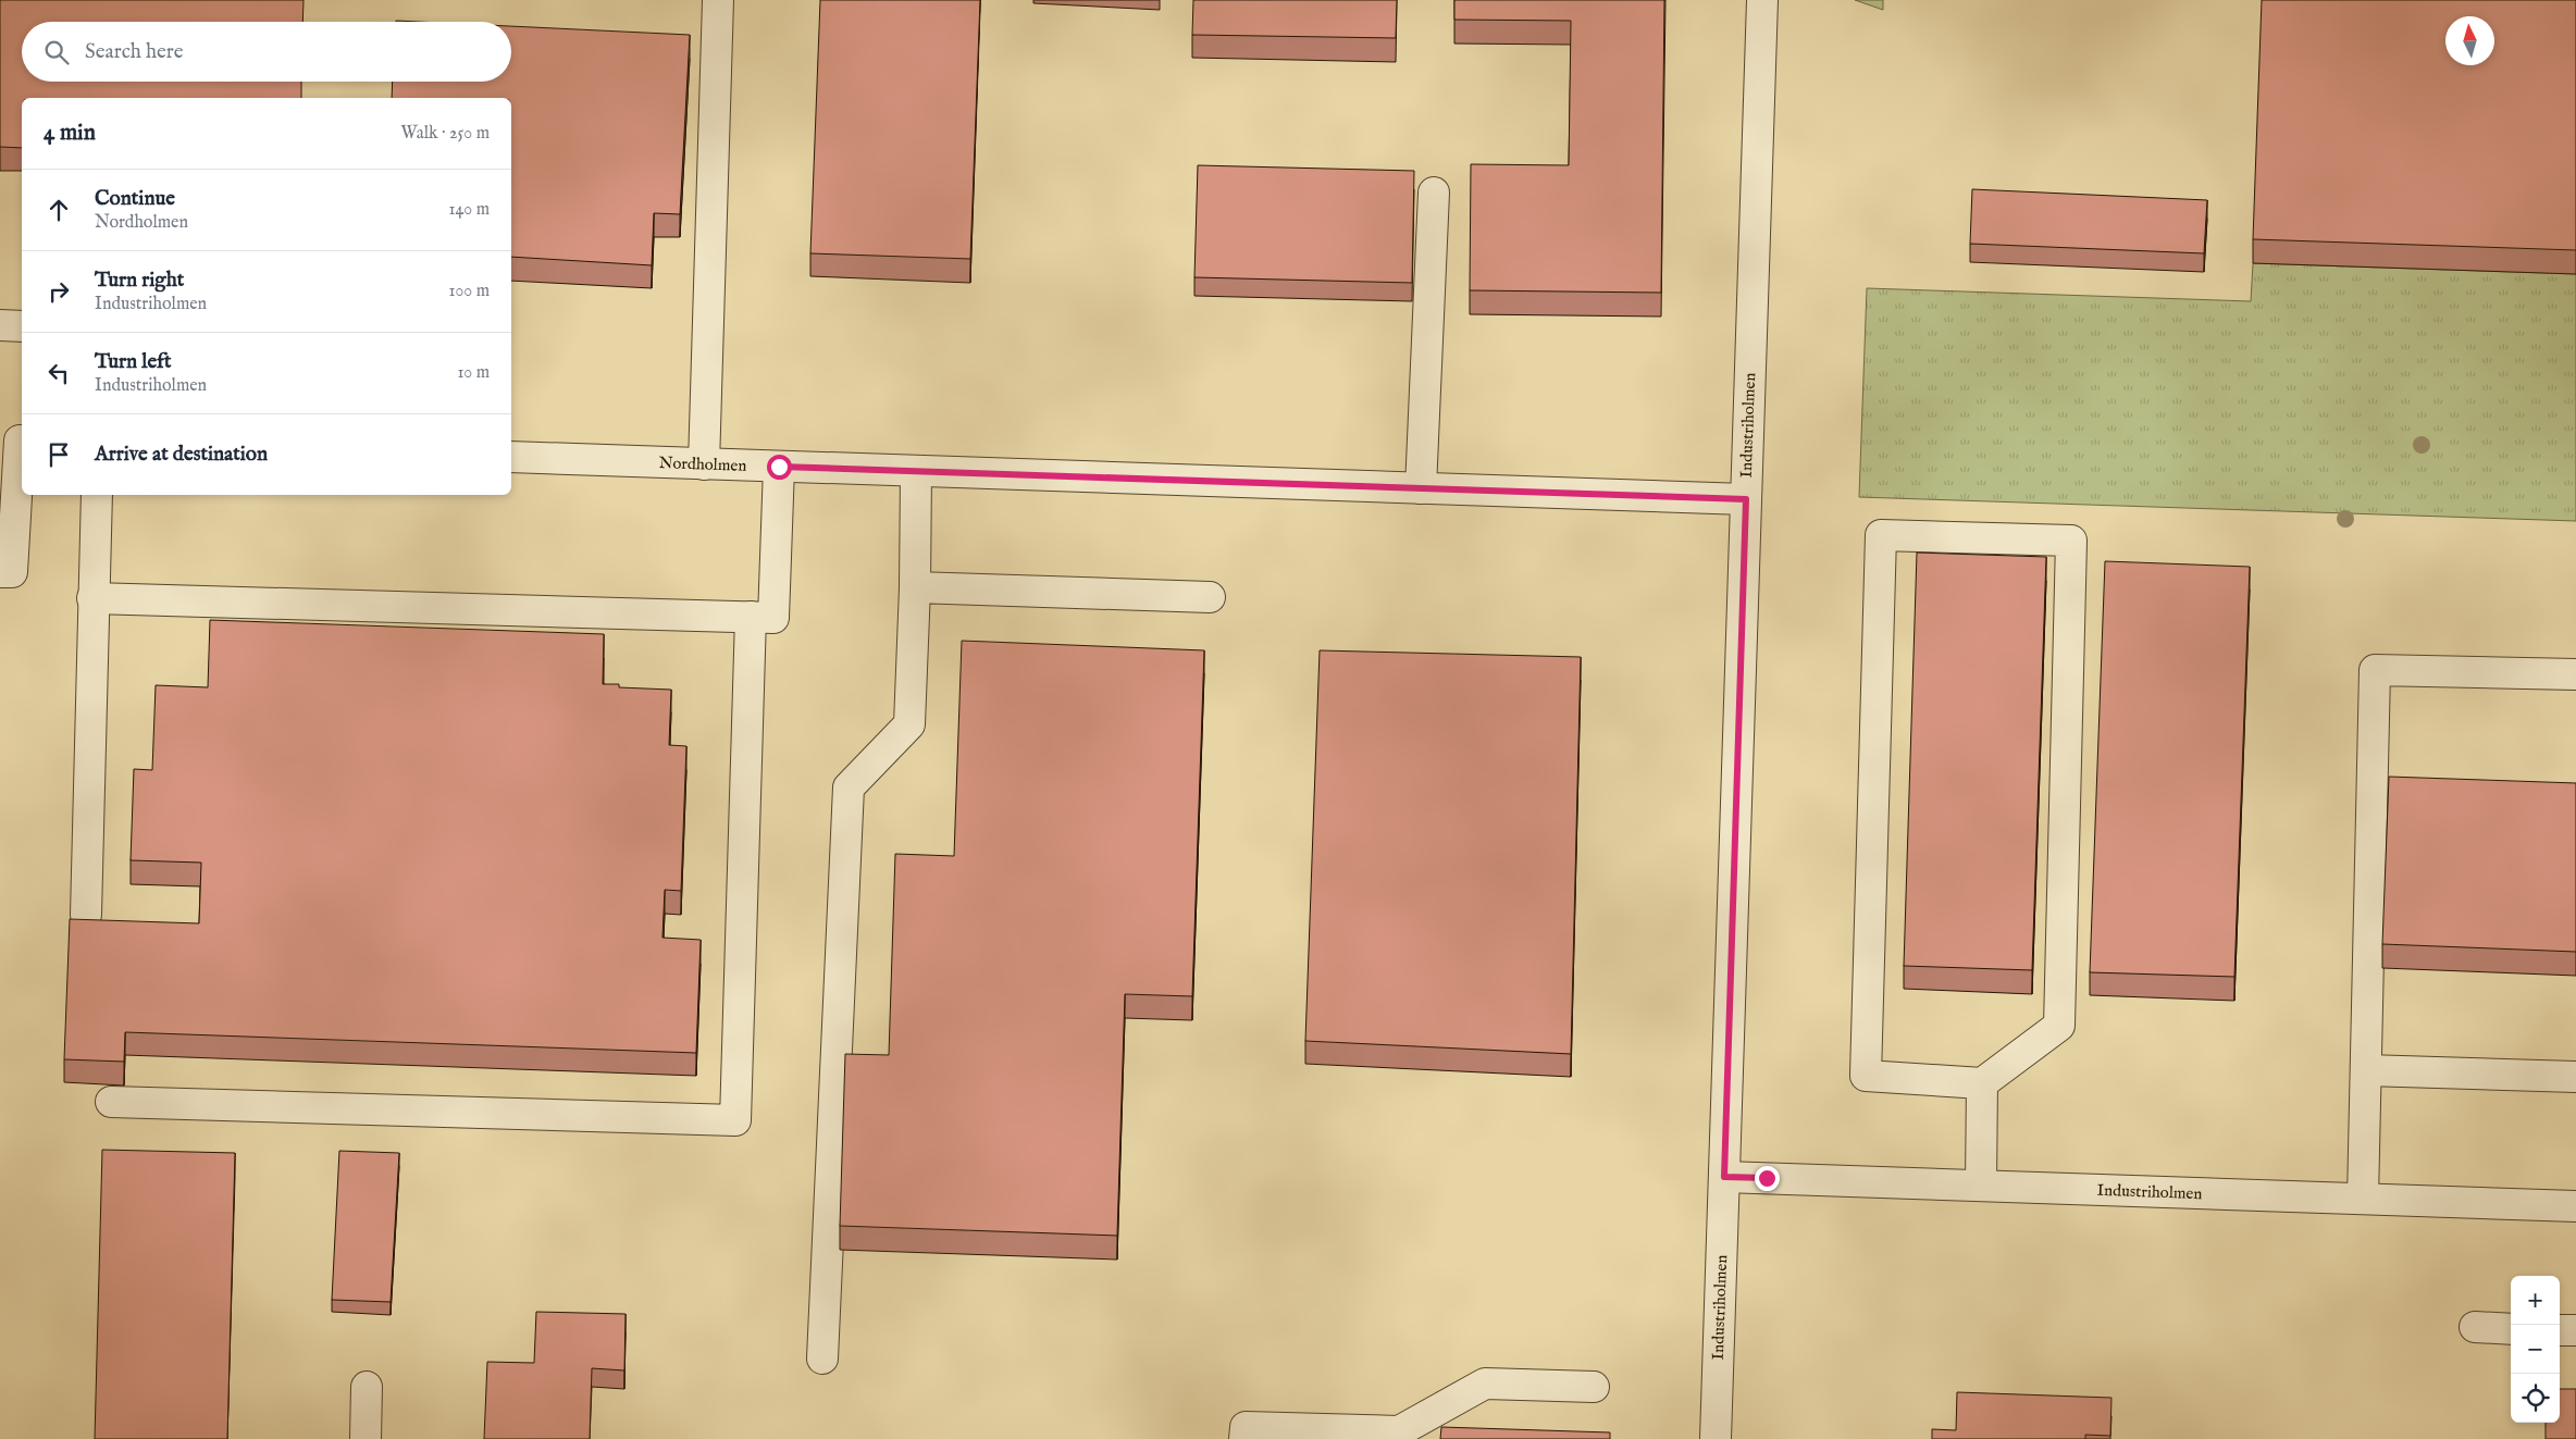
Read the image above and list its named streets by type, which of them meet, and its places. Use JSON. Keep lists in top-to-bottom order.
{
  "streets": {
    "street": ["Industriholmen", "Nordholmen"]
  },
  "crossings": [
    ["Industriholmen", "Nordholmen"]
  ],
  "north": "top",
  "page": {
    "search": "Search here",
    "heading": ["4 min", "Walk · 250 m"],
    "list": [
      ["Continue", "Nordholmen", "140 m"],
      ["Turn right", "Industriholmen", "100 m"],
      ["Turn left", "Industriholmen", "10 m"],
      "Arrive at destination"
    ],
    "map_buttons": ["+", "−"]
  }
}
